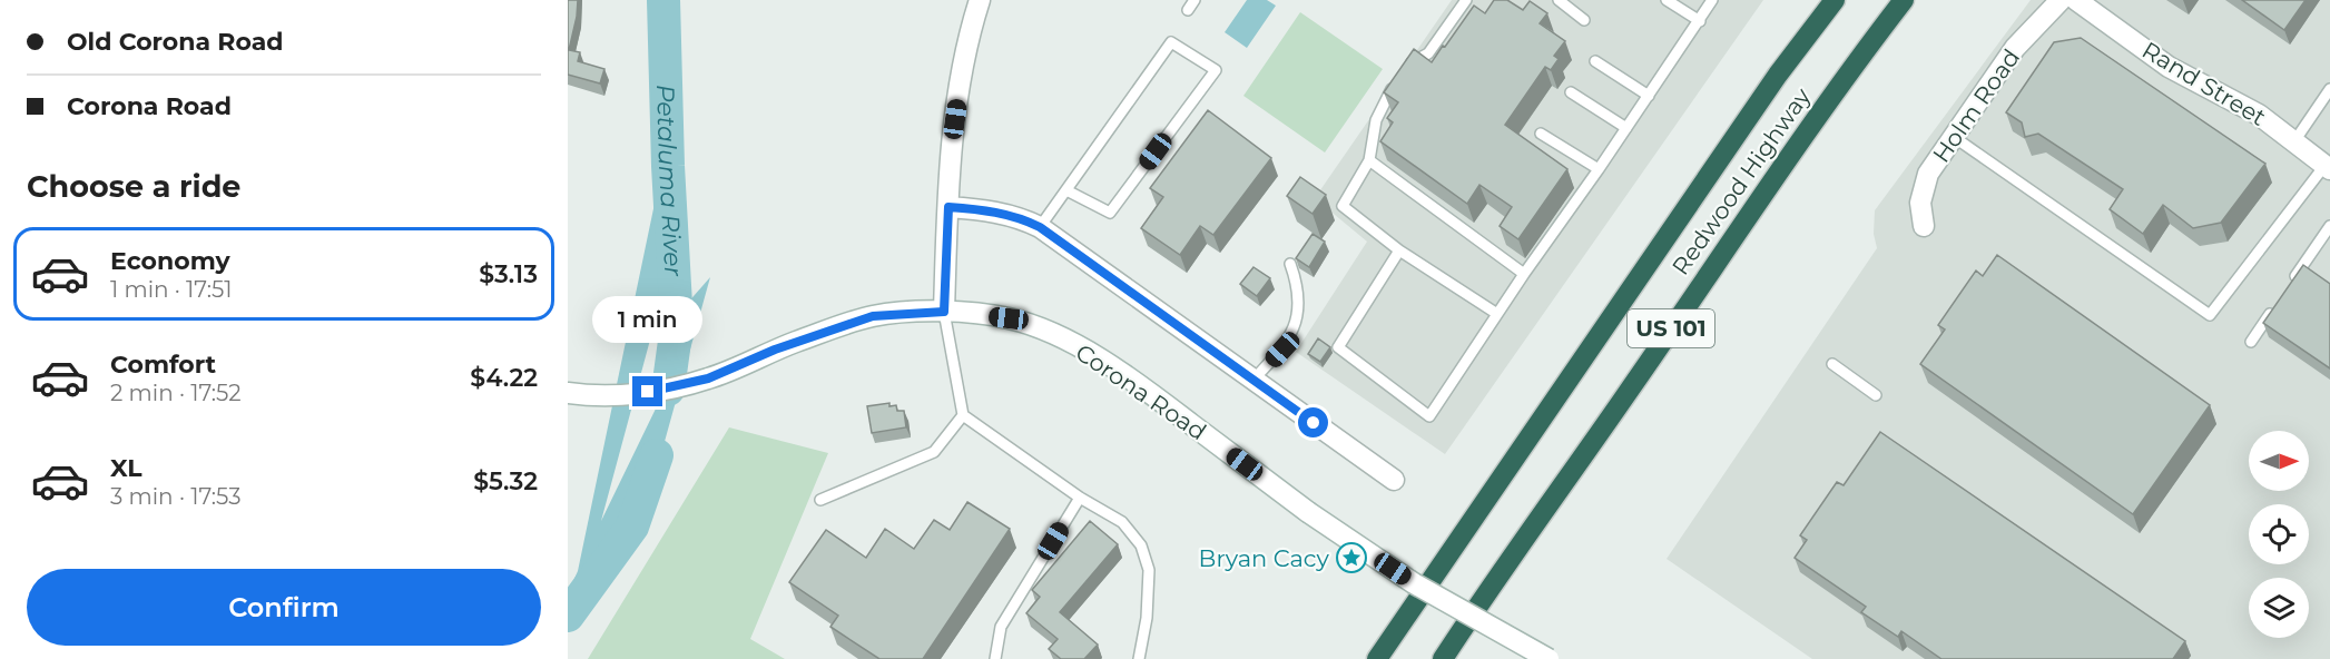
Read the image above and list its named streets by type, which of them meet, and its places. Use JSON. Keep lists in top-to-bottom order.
{
  "streets": {
    "highway": ["Redwood Highway", "US 101"],
    "street": ["Rand Street", "Holm Road", "Corona Road"]
  },
  "water": ["Petaluma River"],
  "places": {
    "place": ["Bryan Cacy"]
  },
  "north": "right",
  "page": {
    "banner": ["Old Corona Road", "Corona Road"],
    "heading": "Choose a ride",
    "list": [
      {
        "name": "Economy",
        "note": "1 min · 17:51",
        "value": "$3.13"
      },
      {
        "name": "Comfort",
        "note": "2 min · 17:52",
        "value": "$4.22"
      },
      {
        "name": "XL",
        "note": "3 min · 17:53",
        "value": "$5.32"
      }
    ],
    "bubble": "1 min",
    "buttons": "Confirm"
  }
}
